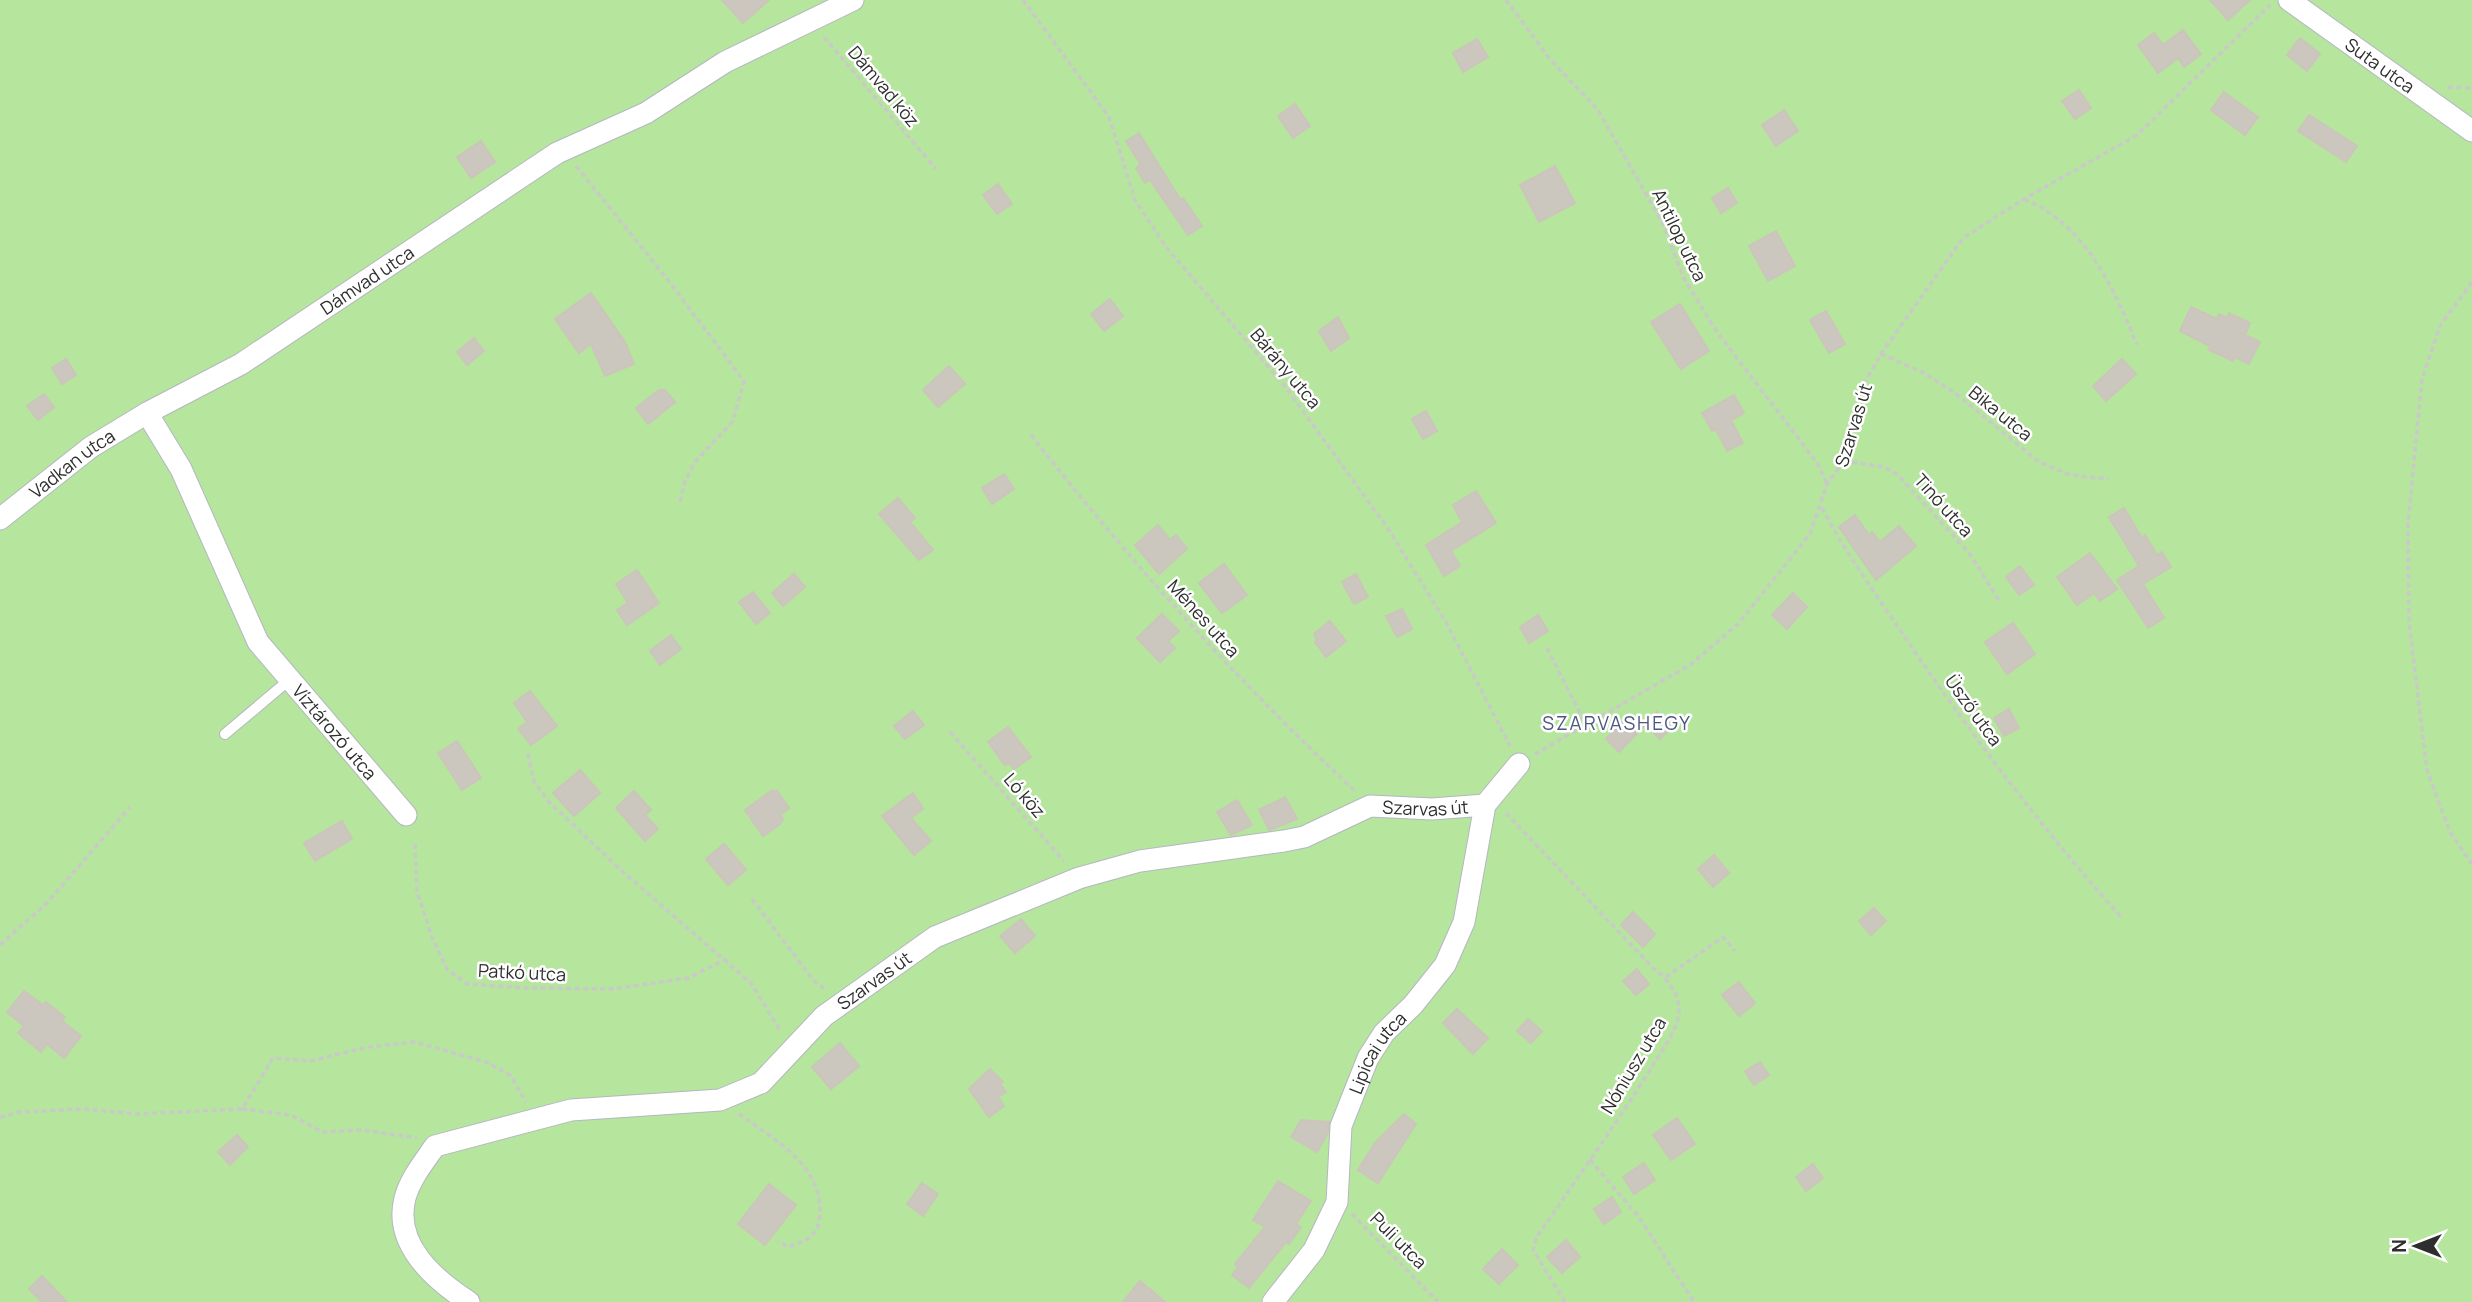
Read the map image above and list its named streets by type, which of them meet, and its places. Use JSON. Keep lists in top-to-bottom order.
{
  "streets": {
    "street": [
      "Suta utca",
      "Dámvad utca",
      "Szarvas út",
      "Vadkan utca",
      "Víztározó utca",
      "Lipicai utca"
    ],
    "path": [
      "Dámvad köz",
      "Antilop utca",
      "Bárány utca",
      "Bika utca",
      "Tinó utca",
      "Ménes utca",
      "Üsző utca",
      "Ló köz",
      "Patkó utca",
      "Nóniusz utca",
      "Puli utca"
    ]
  },
  "crossings": [
    ["Dámvad köz", "Dámvad utca"],
    ["Antilop utca", "Szarvas út"],
    ["Dámvad utca", "Vadkan utca"],
    ["Bárány utca", "Szarvas út"],
    ["Bika utca", "Szarvas út"],
    ["Szarvas út", "Tinó utca"],
    ["Szarvas út", "Ménes utca"],
    ["Szarvas út", "Üsző utca"],
    ["Szarvas út", "Ló köz"],
    ["Szarvas út", "Lipicai utca"],
    ["Szarvas út", "Nóniusz utca"],
    ["Lipicai utca", "Nóniusz utca"],
    ["Lipicai utca", "Puli utca"]
  ],
  "districts": ["SZARVASHEGY"],
  "north": "left"
}
